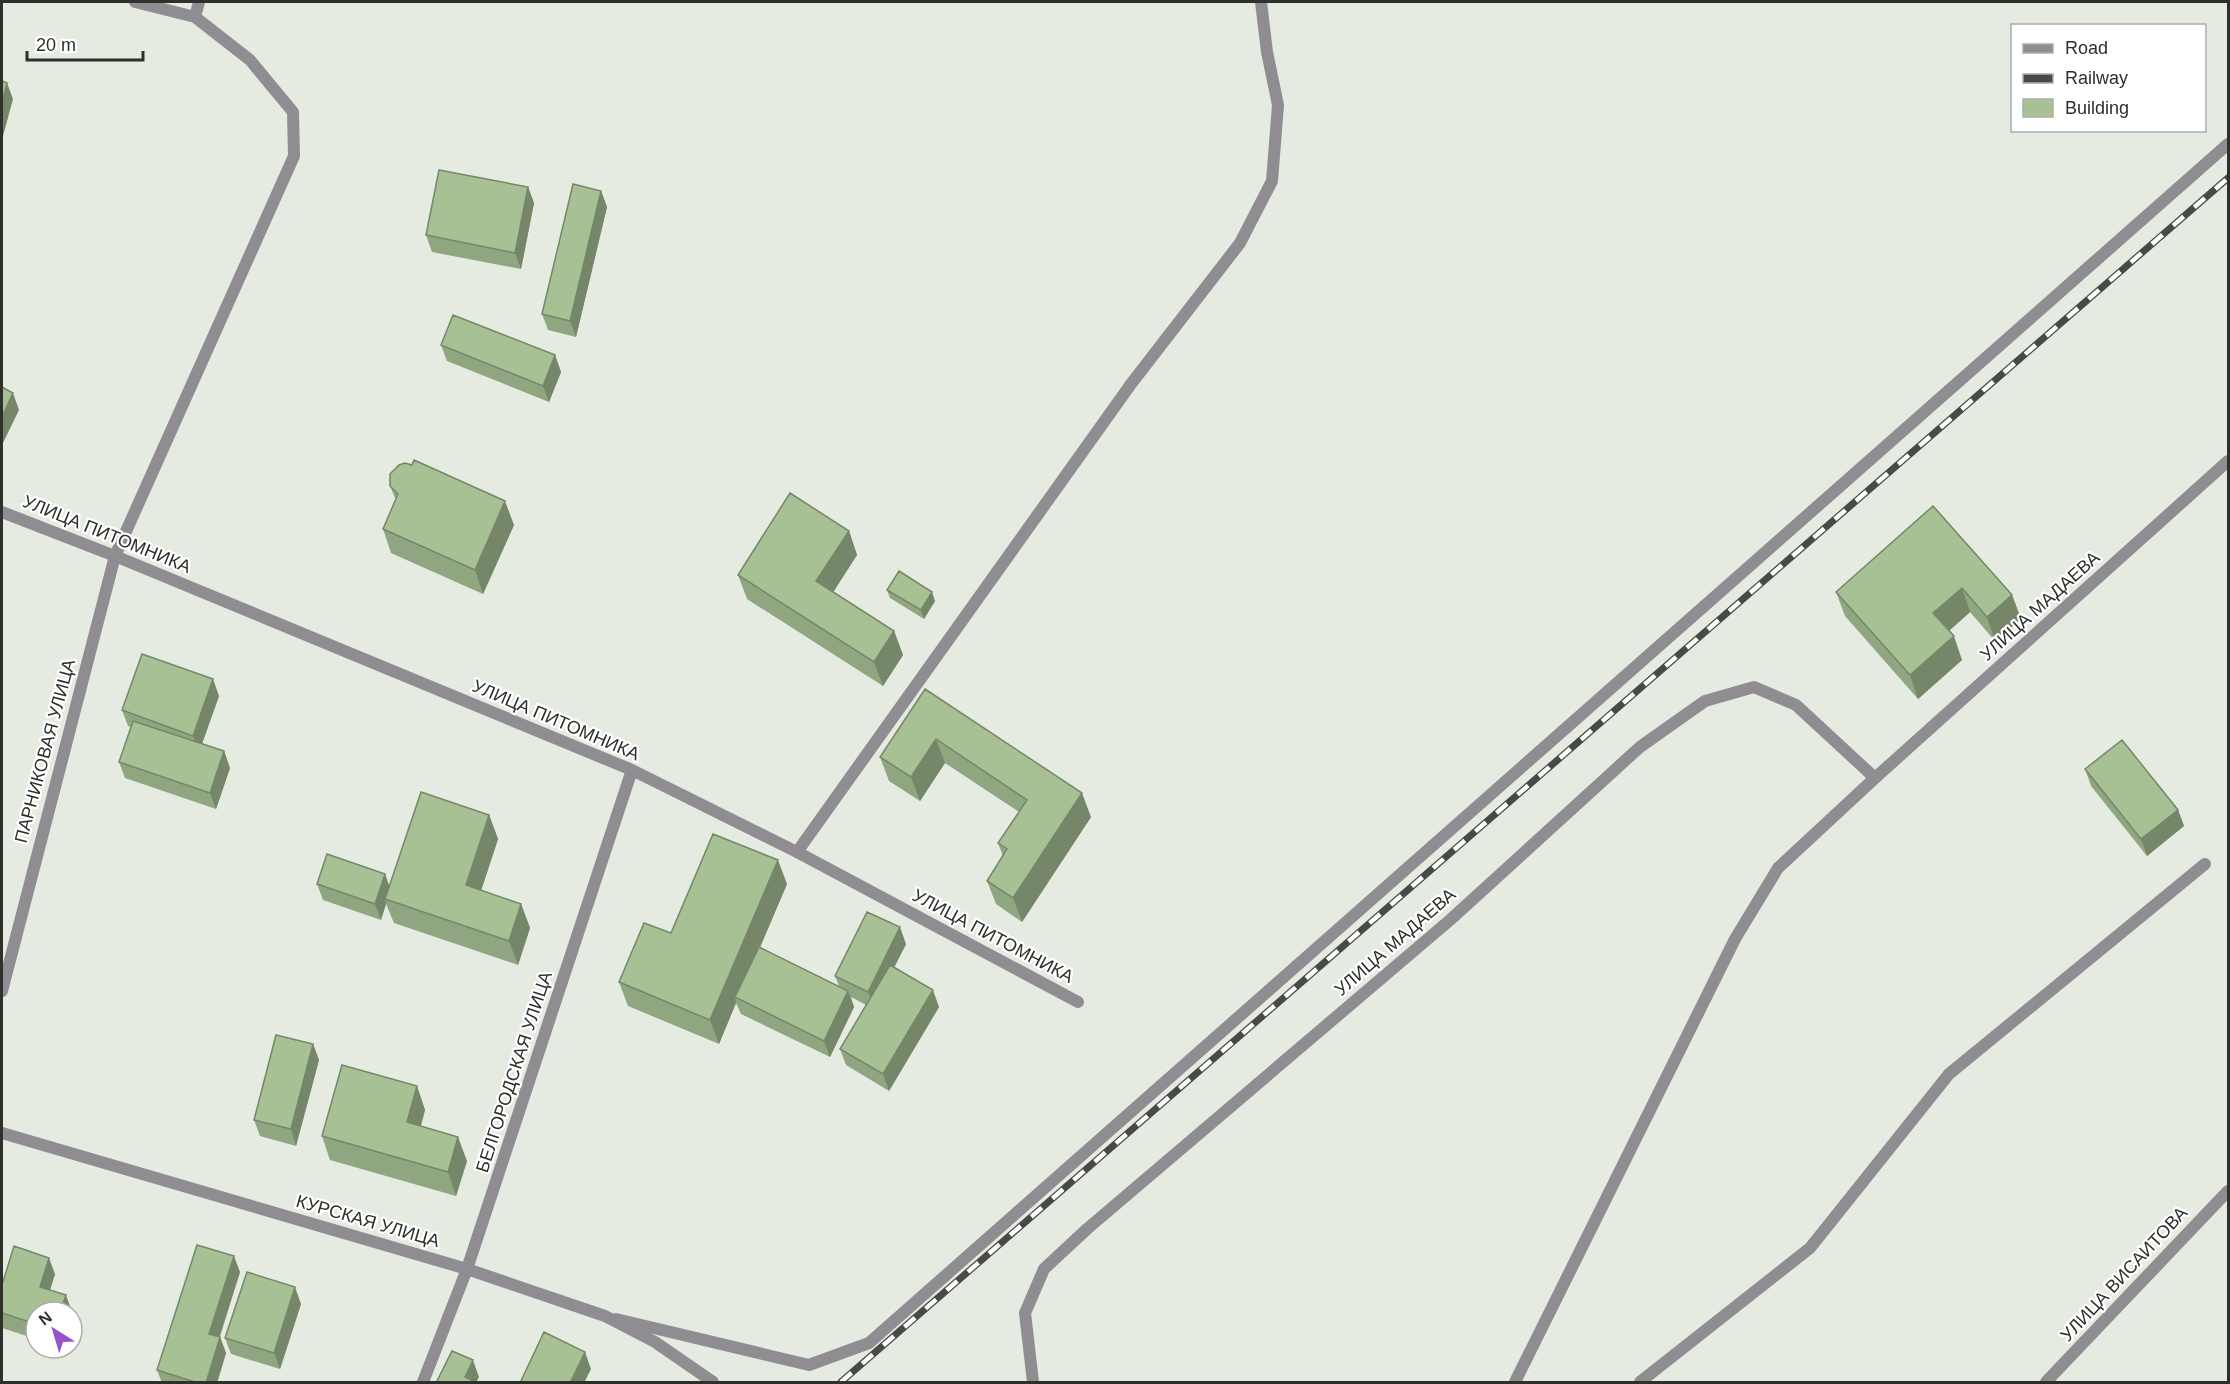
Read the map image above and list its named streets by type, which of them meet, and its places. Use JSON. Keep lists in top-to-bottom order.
{
  "streets": {
    "street": [
      "УЛИЦА ПИТОМНИКА",
      "УЛИЦА МАДАЕВА",
      "ПАРНИКОВАЯ УЛИЦА",
      "БЕЛГОРОДСКАЯ УЛИЦА",
      "КУРСКАЯ УЛИЦА",
      "УЛИЦА ВИСАИТОВА"
    ]
  },
  "crossings": [
    ["УЛИЦА ПИТОМНИКА", "ПАРНИКОВАЯ УЛИЦА"],
    ["УЛИЦА ПИТОМНИКА", "БЕЛГОРОДСКАЯ УЛИЦА"],
    ["БЕЛГОРОДСКАЯ УЛИЦА", "КУРСКАЯ УЛИЦА"]
  ],
  "legend": ["Road", "Railway", "Building"],
  "scale_bar": "20 m",
  "north": "top left"
}
